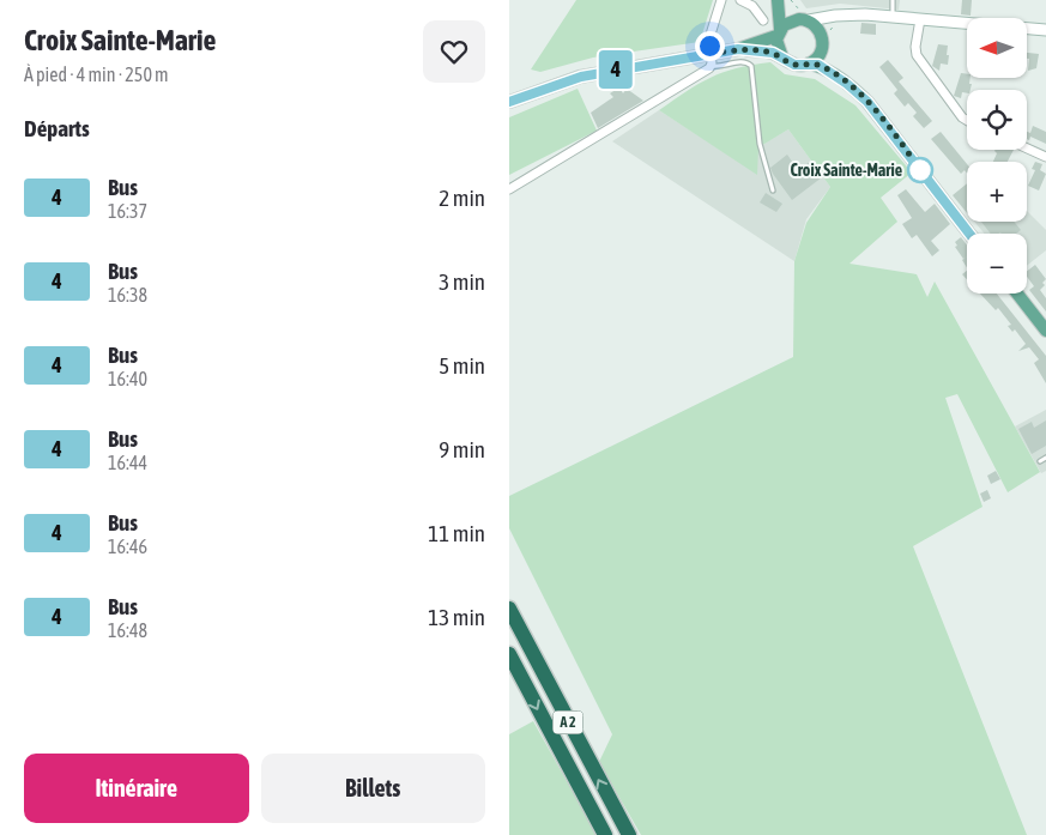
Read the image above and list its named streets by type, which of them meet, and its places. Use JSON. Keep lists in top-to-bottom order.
{
  "streets": {
    "highway": ["A 2"]
  },
  "places": ["Croix Sainte-Marie"],
  "lines": ["bus line 4"],
  "north": "left",
  "page": {
    "heading": [
      ["Croix Sainte-Marie", "À pied · 4 min · 250 m"],
      "Départs"
    ],
    "on_map": "4",
    "map_buttons": ["+", "−"],
    "list": [
      {
        "mark": "4",
        "name": "Bus",
        "note": "16:37",
        "value": "2 min"
      },
      {
        "mark": "4",
        "name": "Bus",
        "note": "16:38",
        "value": "3 min"
      },
      {
        "mark": "4",
        "name": "Bus",
        "note": "16:40",
        "value": "5 min"
      },
      {
        "mark": "4",
        "name": "Bus",
        "note": "16:44",
        "value": "9 min"
      },
      {
        "mark": "4",
        "name": "Bus",
        "note": "16:46",
        "value": "11 min"
      },
      {
        "mark": "4",
        "name": "Bus",
        "note": "16:48",
        "value": "13 min"
      }
    ],
    "buttons": ["Itinéraire", "Billets"]
  }
}
